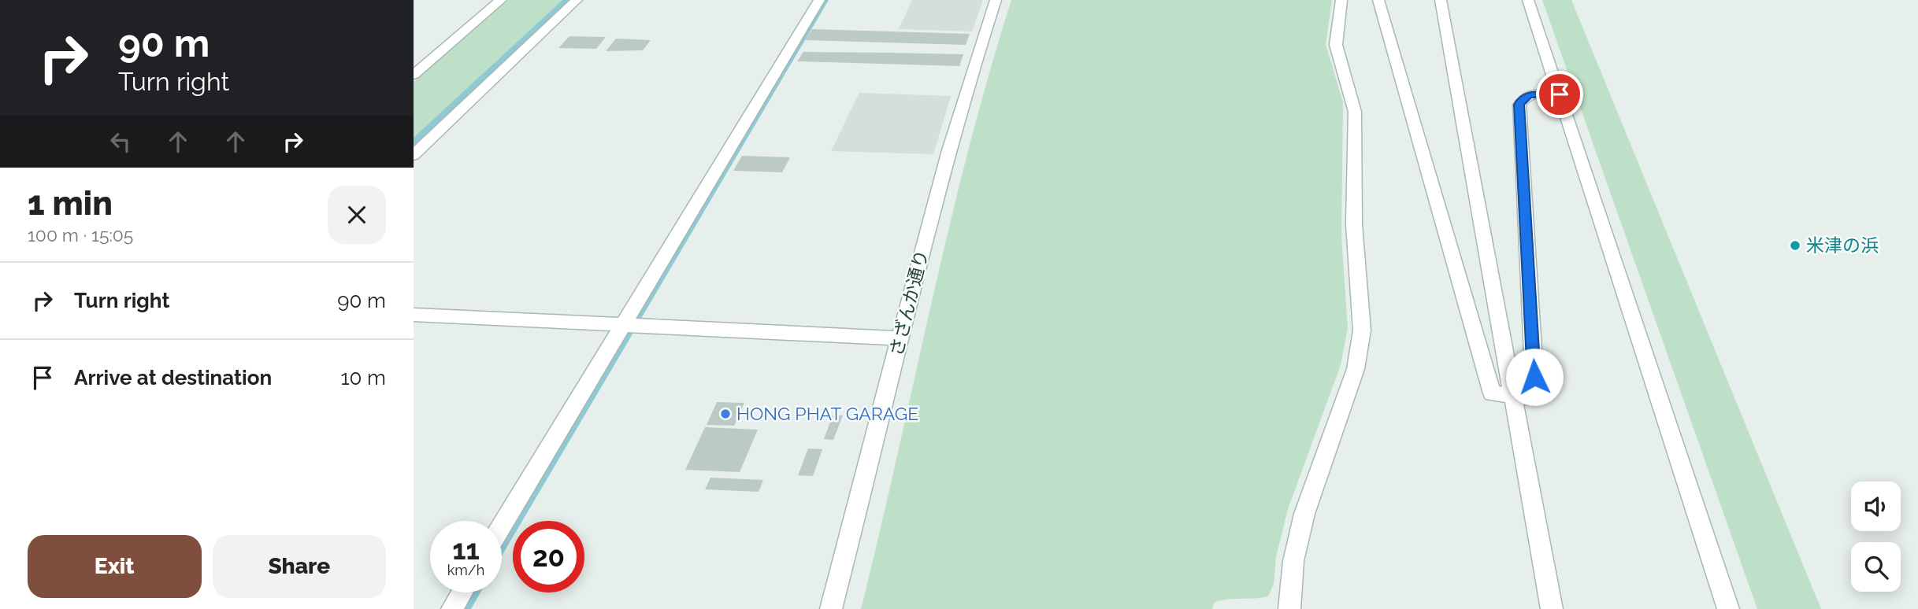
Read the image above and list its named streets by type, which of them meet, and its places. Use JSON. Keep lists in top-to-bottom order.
{
  "streets": {
    "street": ["さざんか通り"]
  },
  "places": ["米津の浜", "HONG PHAT GARAGE"],
  "page": {
    "turn": ["90 m", "Turn right"],
    "heading": ["1 min", "100 m · 15:05"],
    "list": [
      {
        "name": "Turn right",
        "value": "90 m"
      },
      {
        "name": "Arrive at destination",
        "value": "10 m"
      }
    ],
    "speed": "11 km/h",
    "limit": "20",
    "buttons": ["Exit", "Share"]
  }
}
